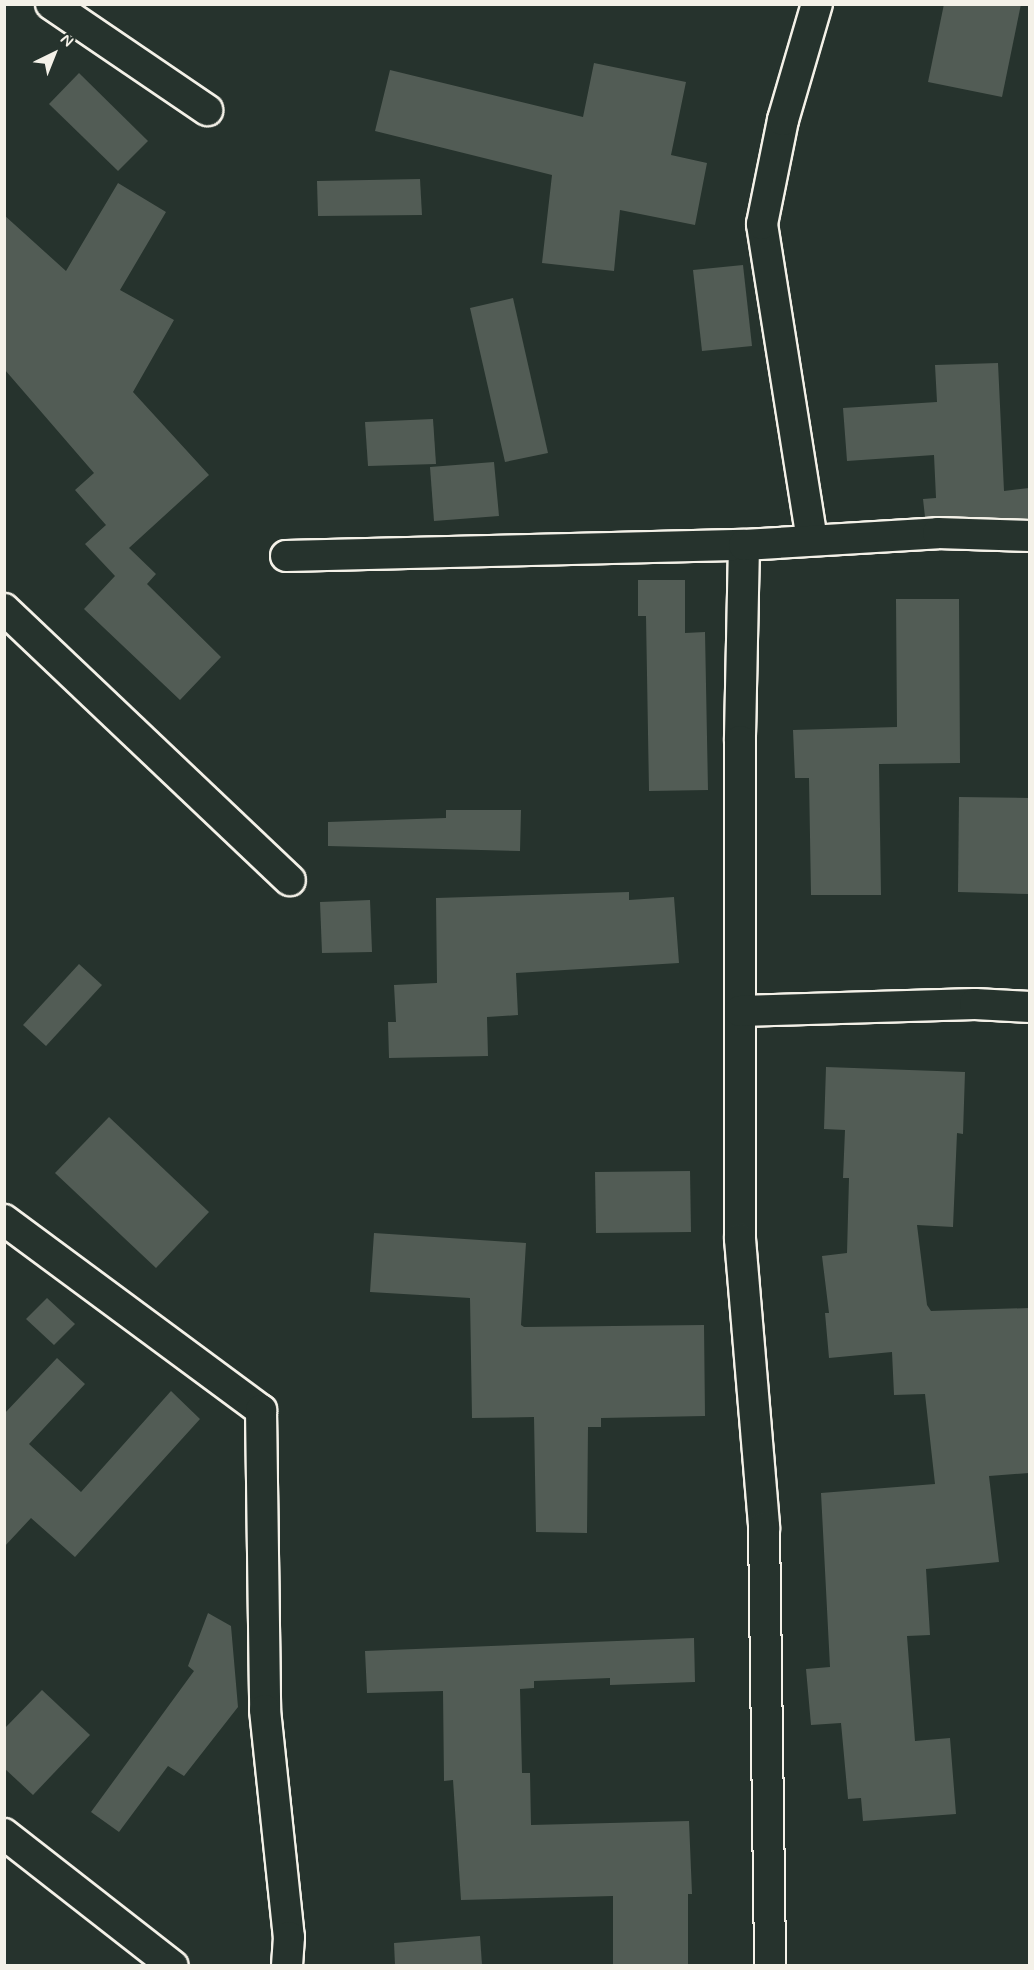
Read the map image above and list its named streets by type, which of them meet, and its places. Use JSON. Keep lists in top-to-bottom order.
{
  "north": "top right"
}
